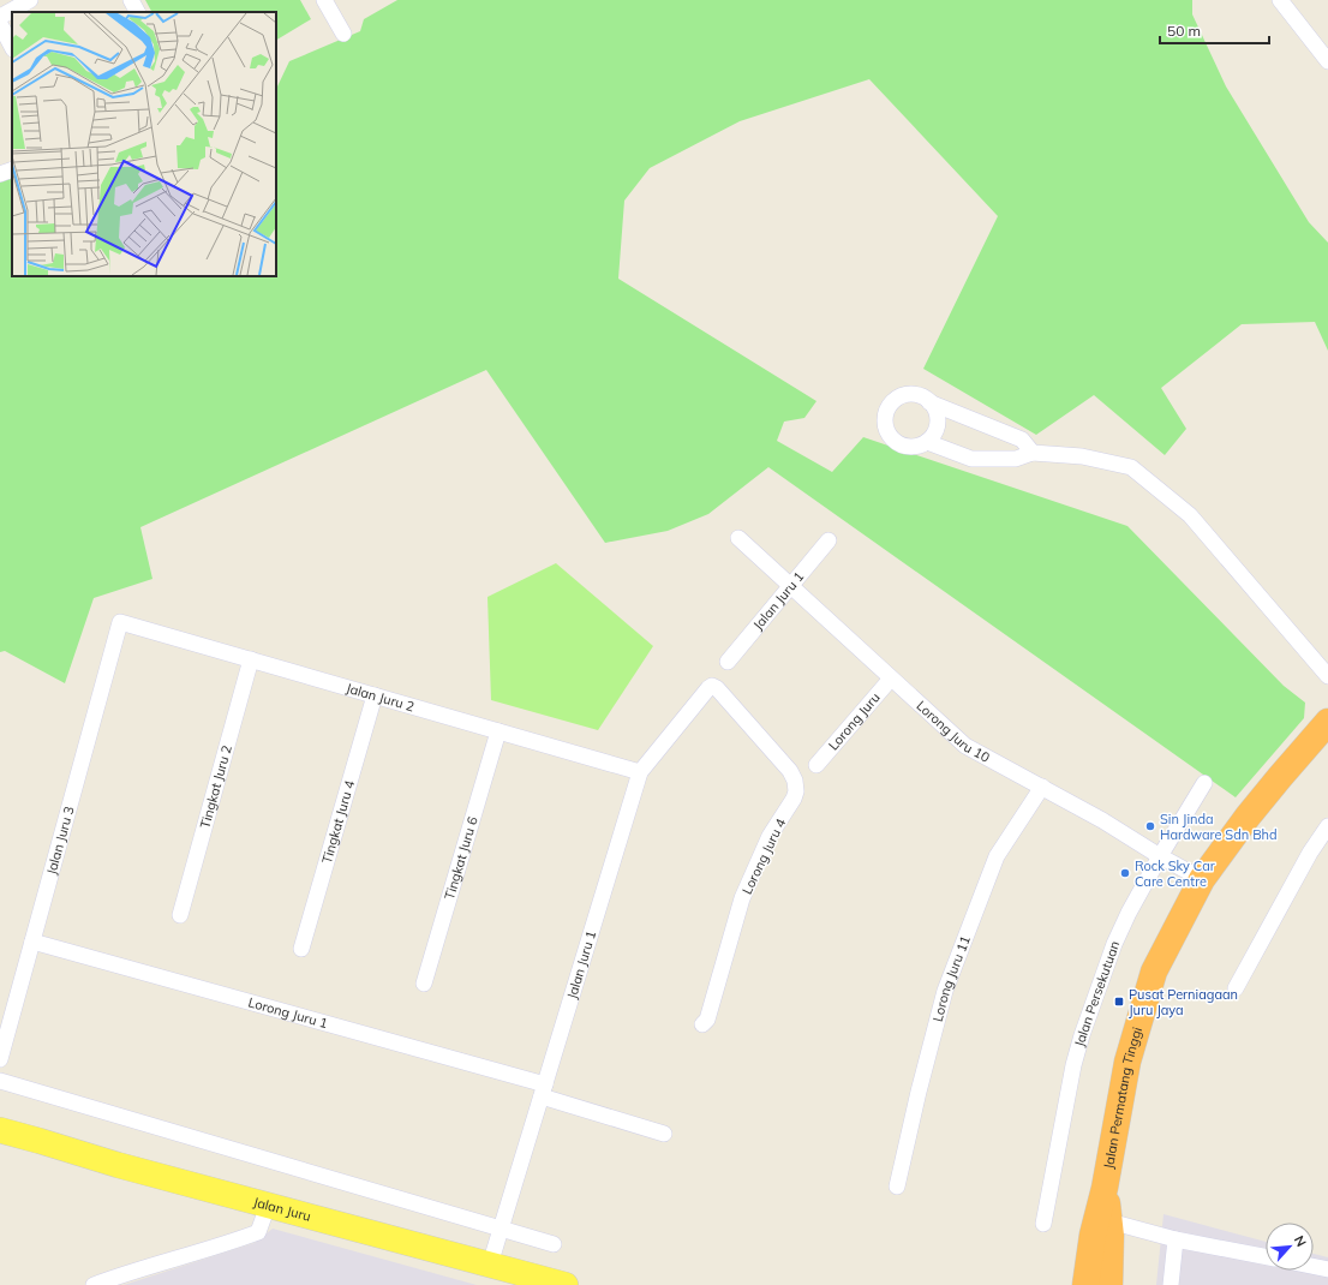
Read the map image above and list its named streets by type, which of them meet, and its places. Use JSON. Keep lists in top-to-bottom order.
{
  "streets": {
    "highway": ["Jalan Permatang Tinggi"],
    "main road": ["Jalan Juru"],
    "street": [
      "Jalan Juru 1",
      "Jalan Juru 2",
      "Lorong Juru",
      "Lorong Juru 10",
      "Tingkat Juru 2",
      "Tingkat Juru 4",
      "Jalan Juru 3",
      "Lorong Juru 4",
      "Tingkat Juru 6",
      "Lorong Juru 11",
      "Jalan Persekutuan",
      "Lorong Juru 1"
    ]
  },
  "crossings": [
    ["Jalan Juru 1", "Jalan Juru 2"],
    ["Jalan Juru 1", "Lorong Juru 10"],
    ["Jalan Juru 1", "Lorong Juru 4"],
    ["Jalan Juru 1", "Lorong Juru 1"],
    ["Jalan Juru 1", "Jalan Juru"],
    ["Jalan Juru 2", "Tingkat Juru 2"],
    ["Jalan Juru 2", "Tingkat Juru 4"],
    ["Jalan Juru 2", "Jalan Juru 3"],
    ["Jalan Juru 2", "Tingkat Juru 6"],
    ["Lorong Juru", "Lorong Juru 10"],
    ["Lorong Juru 10", "Lorong Juru 11"],
    ["Lorong Juru 10", "Jalan Persekutuan"],
    ["Lorong Juru 10", "Jalan Permatang Tinggi"],
    ["Jalan Juru 3", "Lorong Juru 1"]
  ],
  "places": {
    "other": ["Sin Jinda Hardware Sdn Bhd", "Rock Sky Car Care Centre"],
    "transit": ["Pusat Perniagaan Juru Jaya"]
  },
  "scale_bar": "50 m",
  "north": "top right"
}
